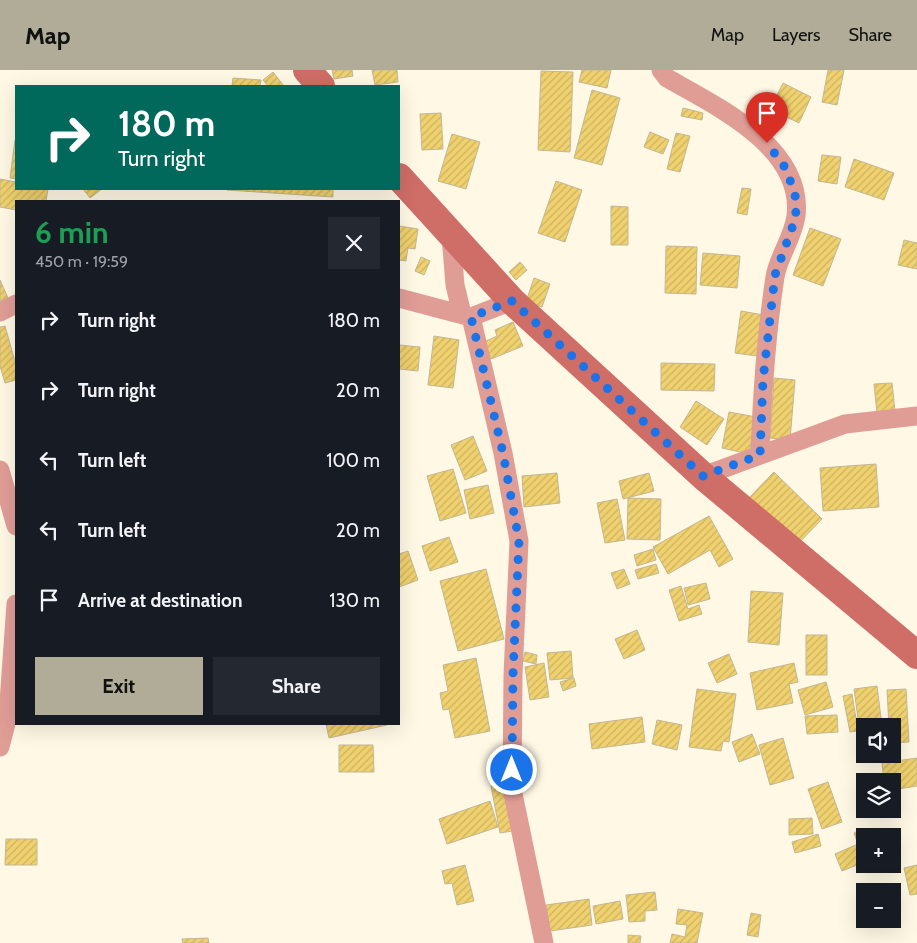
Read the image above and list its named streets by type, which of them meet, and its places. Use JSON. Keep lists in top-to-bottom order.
{
  "page": {
    "header": "Map",
    "nav": ["Map", "Layers", "Share"],
    "turn": ["180 m", "Turn right"],
    "heading": ["6 min", "450 m · 19:59"],
    "list": [
      {
        "name": "Turn right",
        "value": "180 m"
      },
      {
        "name": "Turn right",
        "value": "20 m"
      },
      {
        "name": "Turn left",
        "value": "100 m"
      },
      {
        "name": "Turn left",
        "value": "20 m"
      },
      {
        "name": "Arrive at destination",
        "value": "130 m"
      }
    ],
    "buttons": ["Exit", "Share"],
    "map_buttons": ["+", "−"]
  }
}
